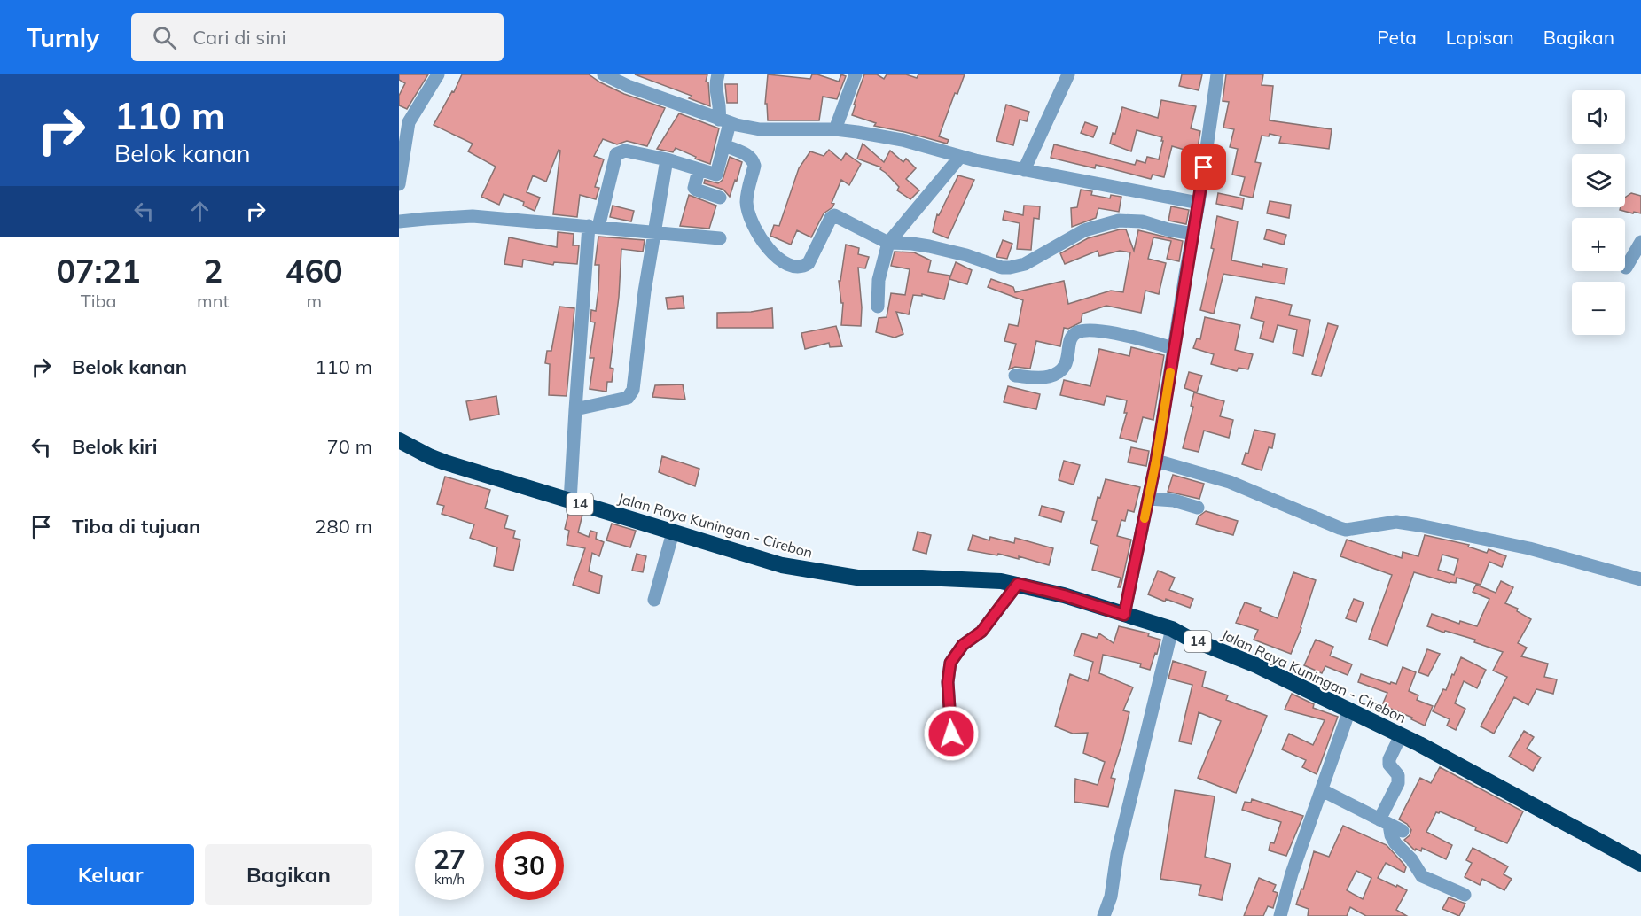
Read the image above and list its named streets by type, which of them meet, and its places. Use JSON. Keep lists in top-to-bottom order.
{
  "streets": {
    "highway": ["14", "Jalan Raya Kuningan - Cirebon"]
  },
  "page": {
    "header": "Turnly",
    "search": "Cari di sini",
    "nav": ["Peta", "Lapisan", "Bagikan"],
    "turn": ["110 m", "Belok kanan"],
    "map_buttons": ["+", "−"],
    "eta": [
      "07:21",
      "Tiba",
      "2",
      "mnt",
      "460",
      "m"
    ],
    "list": [
      {
        "name": "Belok kanan",
        "value": "110 m"
      },
      {
        "name": "Belok kiri",
        "value": "70 m"
      },
      {
        "name": "Tiba di tujuan",
        "value": "280 m"
      }
    ],
    "speed": "27 km/h",
    "limit": "30",
    "buttons": ["Keluar", "Bagikan"]
  }
}
